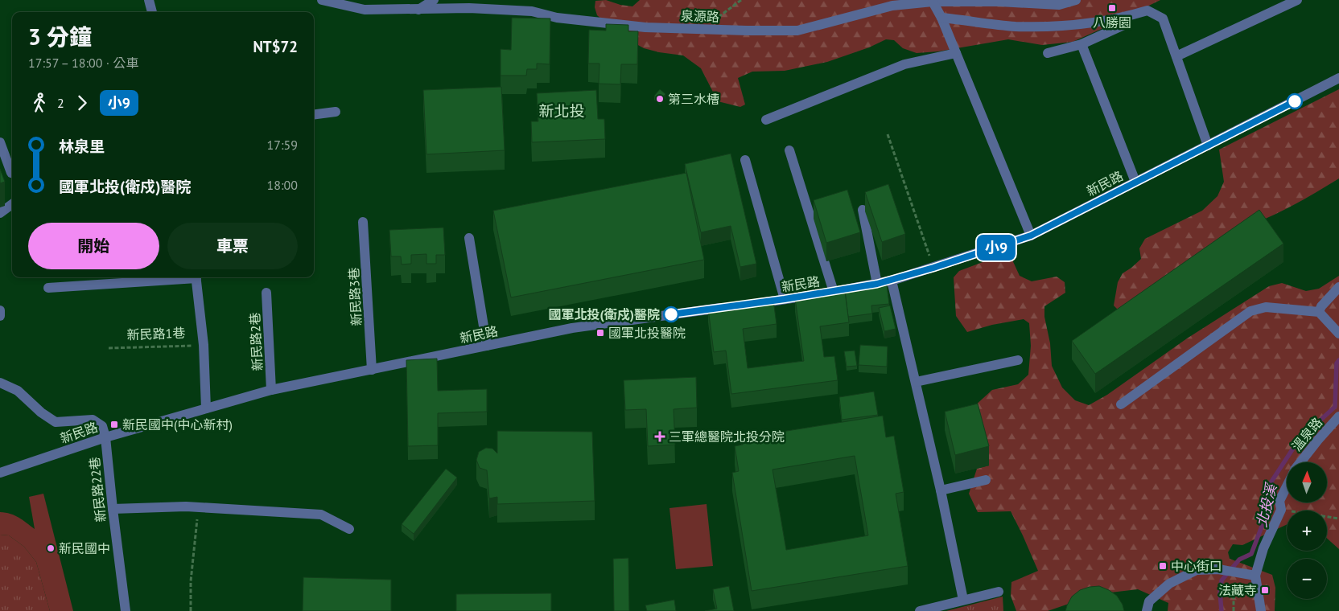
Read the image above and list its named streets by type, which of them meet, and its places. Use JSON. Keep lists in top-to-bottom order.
{
  "streets": {
    "street": [
      "泉源路",
      "新民路",
      "新民路3巷",
      "新民路1巷",
      "新民路2巷",
      "溫泉路",
      "新民路22巷"
    ]
  },
  "crossings": [
    ["新民路", "新民路3巷"],
    ["新民路", "新民路1巷"],
    ["新民路", "新民路2巷"],
    ["新民路", "新民路22巷"]
  ],
  "districts": ["新北投"],
  "water": ["北投溪"],
  "places": {
    "transit": [
      "八勝園",
      "國軍北投醫院",
      "新民國中(中心新村)",
      "中心街口",
      "法藏寺"
    ],
    "other": ["第三水槽", "國軍北投(衛戍)醫院", "新民國中"],
    "health": ["三軍總醫院北投分院"]
  },
  "lines": ["bus line 小9"],
  "north": "top",
  "page": {
    "on_map": "小9",
    "heading": ["3 分鐘", "17:57 – 18:00 · 公車", "NT$72"],
    "legs": ["2", "小9"],
    "list": [
      {
        "name": "林泉里",
        "value": "17:59"
      },
      {
        "name": "國軍北投(衛戍)醫院",
        "value": "18:00"
      }
    ],
    "buttons": ["開始", "車票"],
    "map_buttons": ["+", "−"]
  }
}
